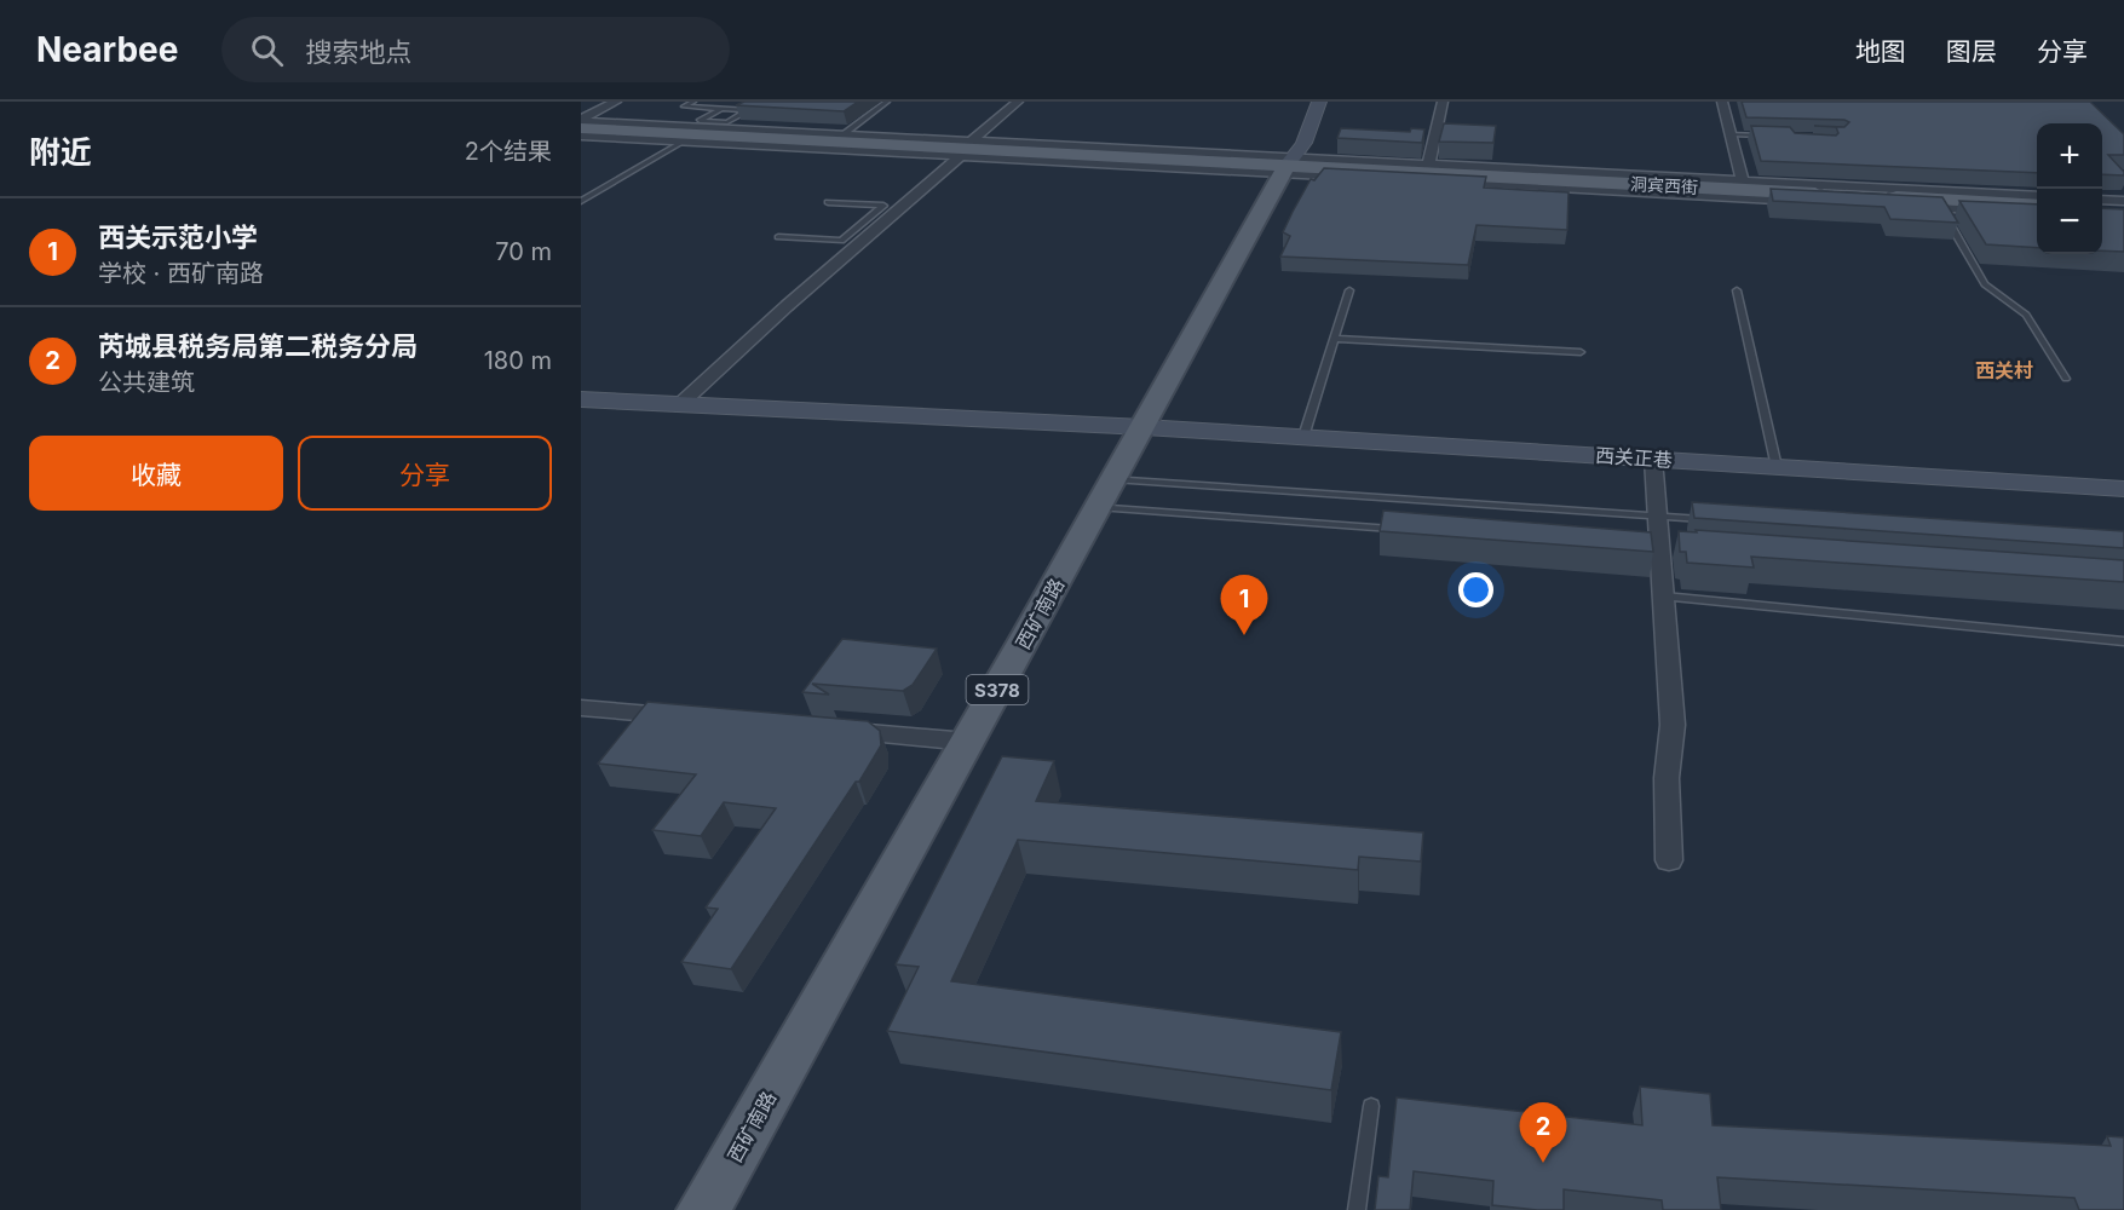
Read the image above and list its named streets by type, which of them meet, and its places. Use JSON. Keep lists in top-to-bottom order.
{
  "streets": {
    "main road": ["洞宾西街", "西矿南路", "S378"],
    "street": ["西关正巷"]
  },
  "crossings": [
    ["洞宾西街", "西矿南路"],
    ["西关正巷", "西矿南路"]
  ],
  "districts": ["西关村"],
  "page": {
    "header": "Nearbee",
    "search": "搜索地点",
    "nav": ["地图", "图层", "分享"],
    "heading": ["附近", "2个结果"],
    "map_buttons": ["+", "−"],
    "list": [
      {
        "mark": "1",
        "name": "西关示范小学",
        "note": "学校 · 西矿南路",
        "value": "70 m"
      },
      {
        "mark": "2",
        "name": "芮城县税务局第二税务分局",
        "note": "公共建筑",
        "value": "180 m"
      }
    ],
    "buttons": ["收藏", "分享"],
    "pins": ["1", "2"]
  }
}
